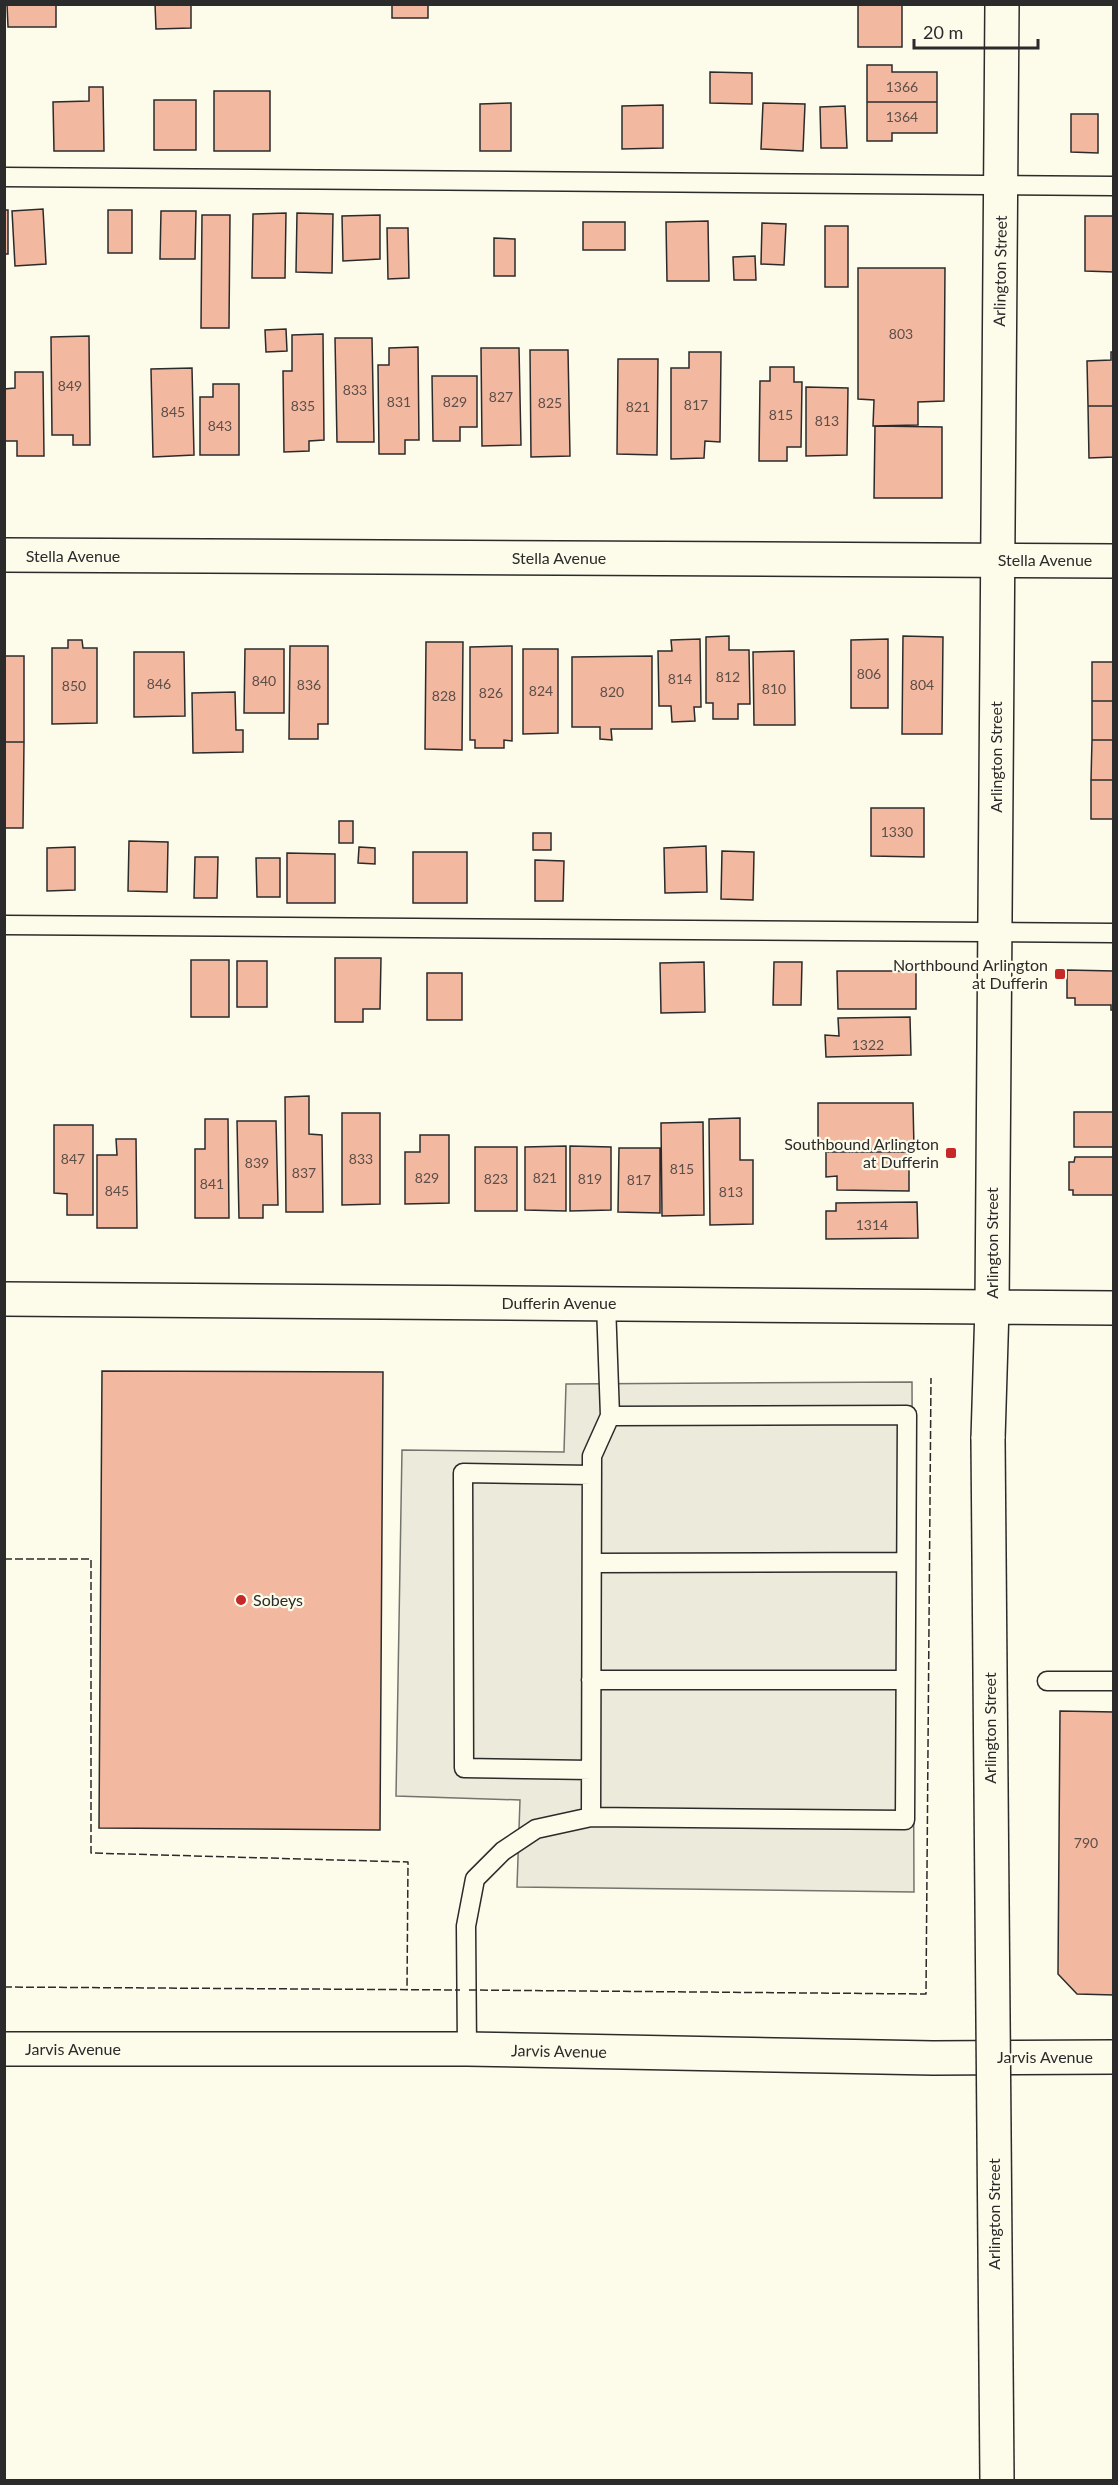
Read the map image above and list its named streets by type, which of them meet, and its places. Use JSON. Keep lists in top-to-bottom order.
{
  "streets": {
    "street": [
      "Arlington Street",
      "Stella Avenue",
      "Dufferin Avenue",
      "Jarvis Avenue"
    ]
  },
  "crossings": [
    ["Arlington Street", "Stella Avenue"],
    ["Arlington Street", "Dufferin Avenue"]
  ],
  "places": {
    "transit": ["Northbound Arlington at Dufferin", "Southbound Arlington at Dufferin"],
    "other": ["Sobeys"]
  },
  "house_numbers": [
    "1366",
    "1364",
    "803",
    "849",
    "833",
    "827",
    "831",
    "829",
    "825",
    "817",
    "835",
    "821",
    "845",
    "815",
    "813",
    "843",
    "806",
    "812",
    "814",
    "840",
    "846",
    "836",
    "804",
    "850",
    "810",
    "824",
    "820",
    "826",
    "828",
    "1330",
    "1322",
    "847",
    "833",
    "839",
    "815",
    "837",
    "829",
    "821",
    "823",
    "819",
    "817",
    "841",
    "845",
    "813",
    "1314",
    "790"
  ],
  "scale_bar": "20 m"
}
